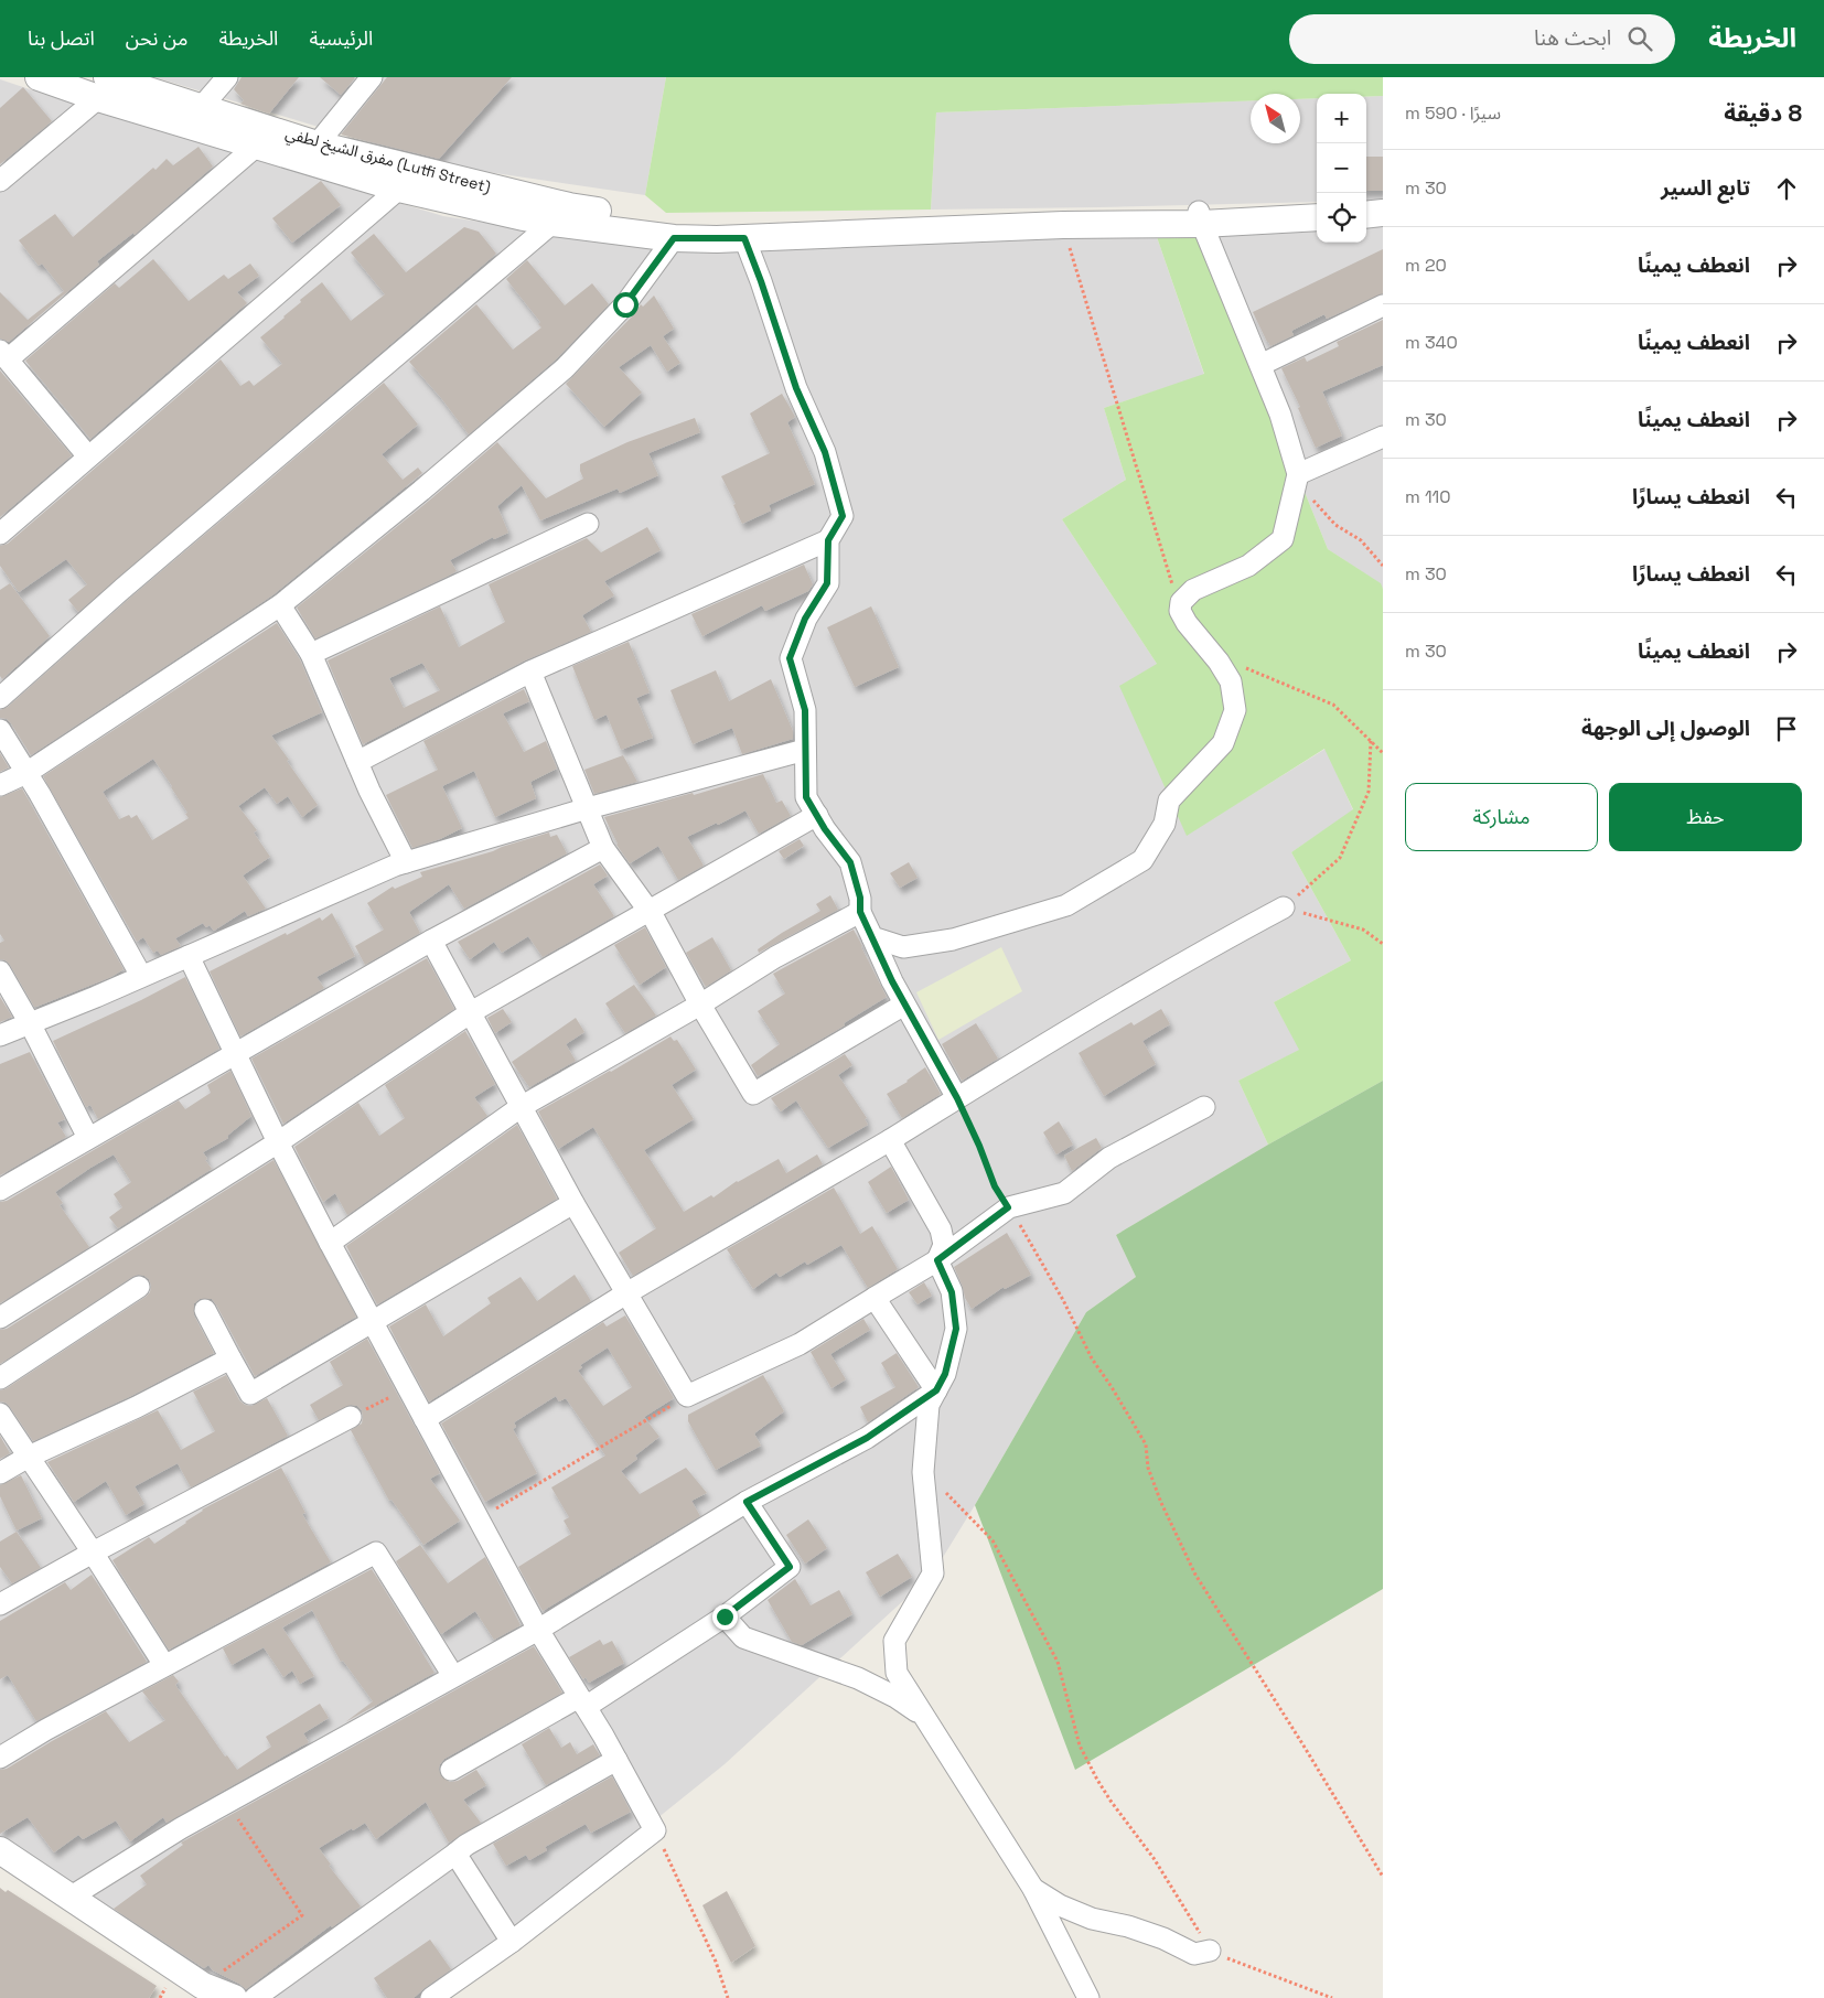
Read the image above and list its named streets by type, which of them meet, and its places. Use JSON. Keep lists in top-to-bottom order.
{
  "streets": {
    "street": ["مفرق الشيخ لطفي (Lutfi Street)"]
  },
  "north": "top left",
  "page": {
    "header": "الخريطة",
    "search": "ابحث هنا",
    "nav": [
      "الرئيسية",
      "الخريطة",
      "من نحن",
      "اتصل بنا"
    ],
    "heading": ["8 دقيقة", "سيرًا · 590 m"],
    "map_buttons": ["+", "−"],
    "list": [
      ["تابع السير", "30 m"],
      ["انعطف يمينًا", "20 m"],
      ["انعطف يمينًا", "340 m"],
      ["انعطف يمينًا", "30 m"],
      ["انعطف يسارًا", "110 m"],
      ["انعطف يسارًا", "30 m"],
      ["انعطف يمينًا", "30 m"],
      "الوصول إلى الوجهة"
    ],
    "buttons": ["حفظ", "مشاركة"]
  }
}
